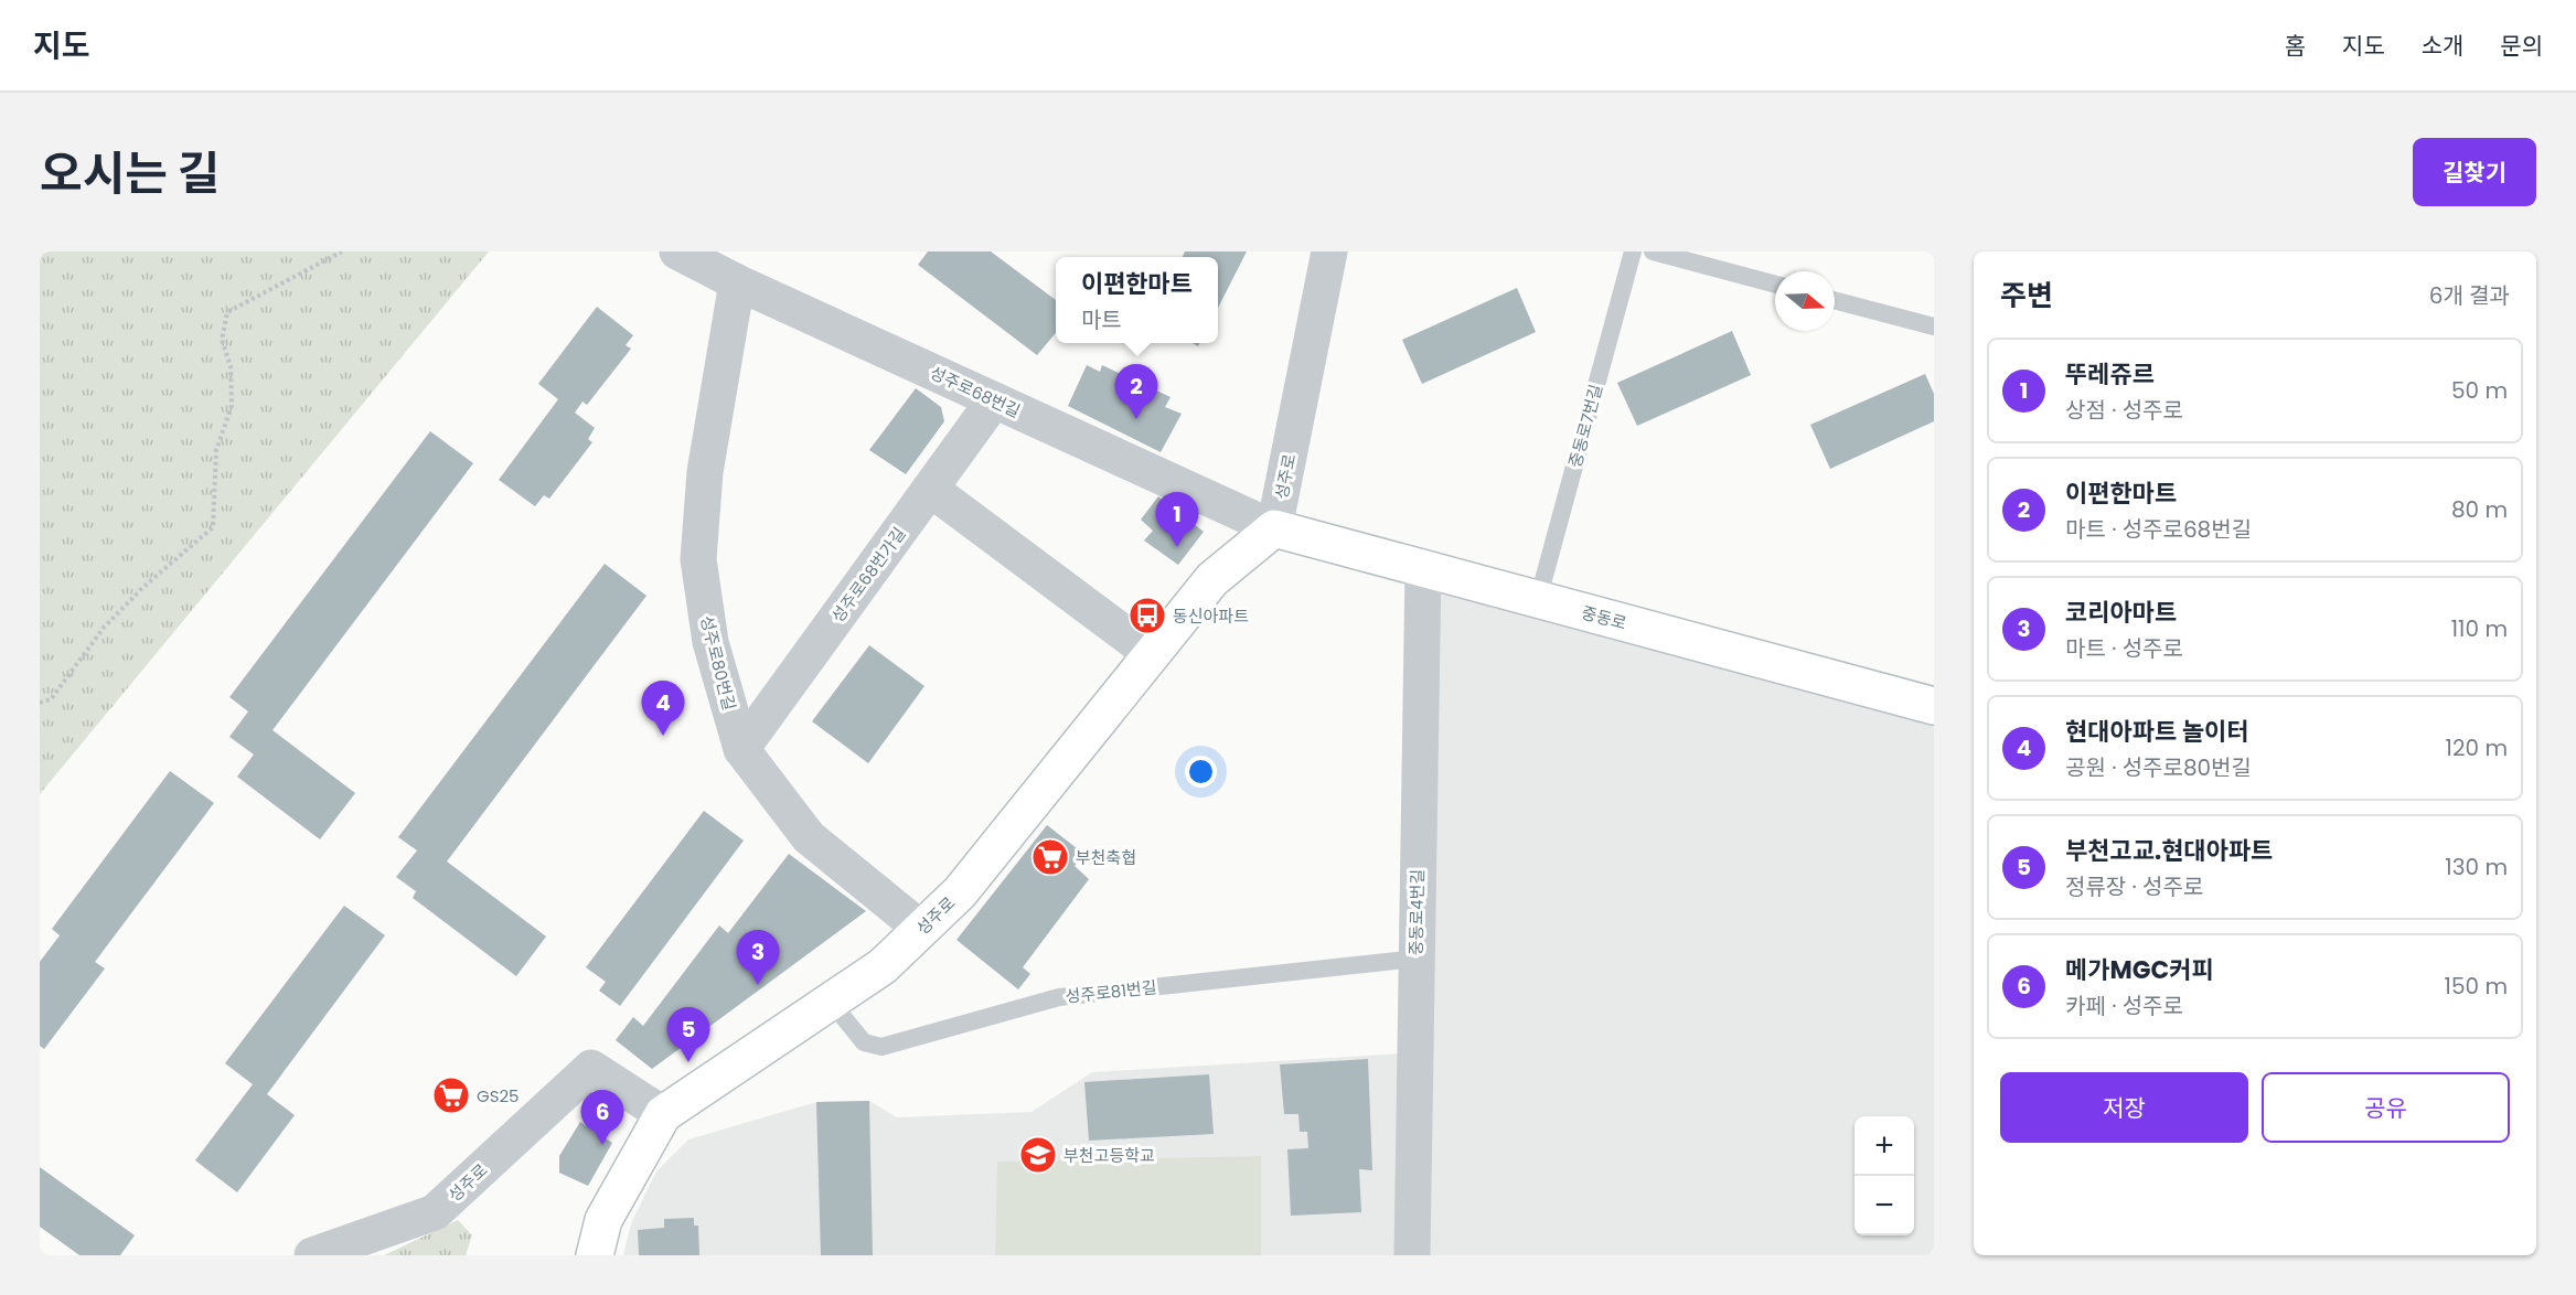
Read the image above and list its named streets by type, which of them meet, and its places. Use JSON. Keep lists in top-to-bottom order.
{
  "streets": {
    "street": [
      "성주로68번길",
      "성주로",
      "성주로68번가길",
      "중동로",
      "성주로80번길",
      "중동로4번길"
    ],
    "lane": ["중동로7번길", "성주로81번길"]
  },
  "crossings": [
    ["성주로68번길", "성주로"],
    ["성주로68번길", "성주로68번가길"],
    ["성주로68번길", "중동로"],
    ["성주로68번길", "성주로80번길"],
    ["중동로7번길", "중동로"],
    ["성주로", "중동로"],
    ["성주로", "성주로80번길"],
    ["성주로", "성주로81번길"],
    ["성주로68번가길", "성주로80번길"],
    ["중동로", "중동로4번길"],
    ["중동로4번길", "성주로81번길"]
  ],
  "places": {
    "bus stop": ["동신아파트"],
    "supermarket": ["부천축협", "GS25"],
    "school or university": ["부천고등학교"]
  },
  "north": "right",
  "page": {
    "header": "지도",
    "nav": [
      "홈",
      "지도",
      "소개",
      "문의"
    ],
    "title": "오시는 길",
    "buttons": [
      "길찾기",
      ["저장", "공유"]
    ],
    "heading": ["주변", "6개 결과"],
    "popup": ["이편한마트", "마트"],
    "list": [
      {
        "mark": "1",
        "name": "뚜레쥬르",
        "note": "상점 · 성주로",
        "value": "50 m"
      },
      {
        "mark": "2",
        "name": "이편한마트",
        "note": "마트 · 성주로68번길",
        "value": "80 m"
      },
      {
        "mark": "3",
        "name": "코리아마트",
        "note": "마트 · 성주로",
        "value": "110 m"
      },
      {
        "mark": "4",
        "name": "현대아파트 놀이터",
        "note": "공원 · 성주로80번길",
        "value": "120 m"
      },
      {
        "mark": "5",
        "name": "부천고교.현대아파트",
        "note": "정류장 · 성주로",
        "value": "130 m"
      },
      {
        "mark": "6",
        "name": "메가MGC커피",
        "note": "카페 · 성주로",
        "value": "150 m"
      }
    ],
    "pins": [
      "2",
      "1",
      "4",
      "3",
      "5",
      "6"
    ],
    "map_buttons": ["+", "−"]
  }
}
